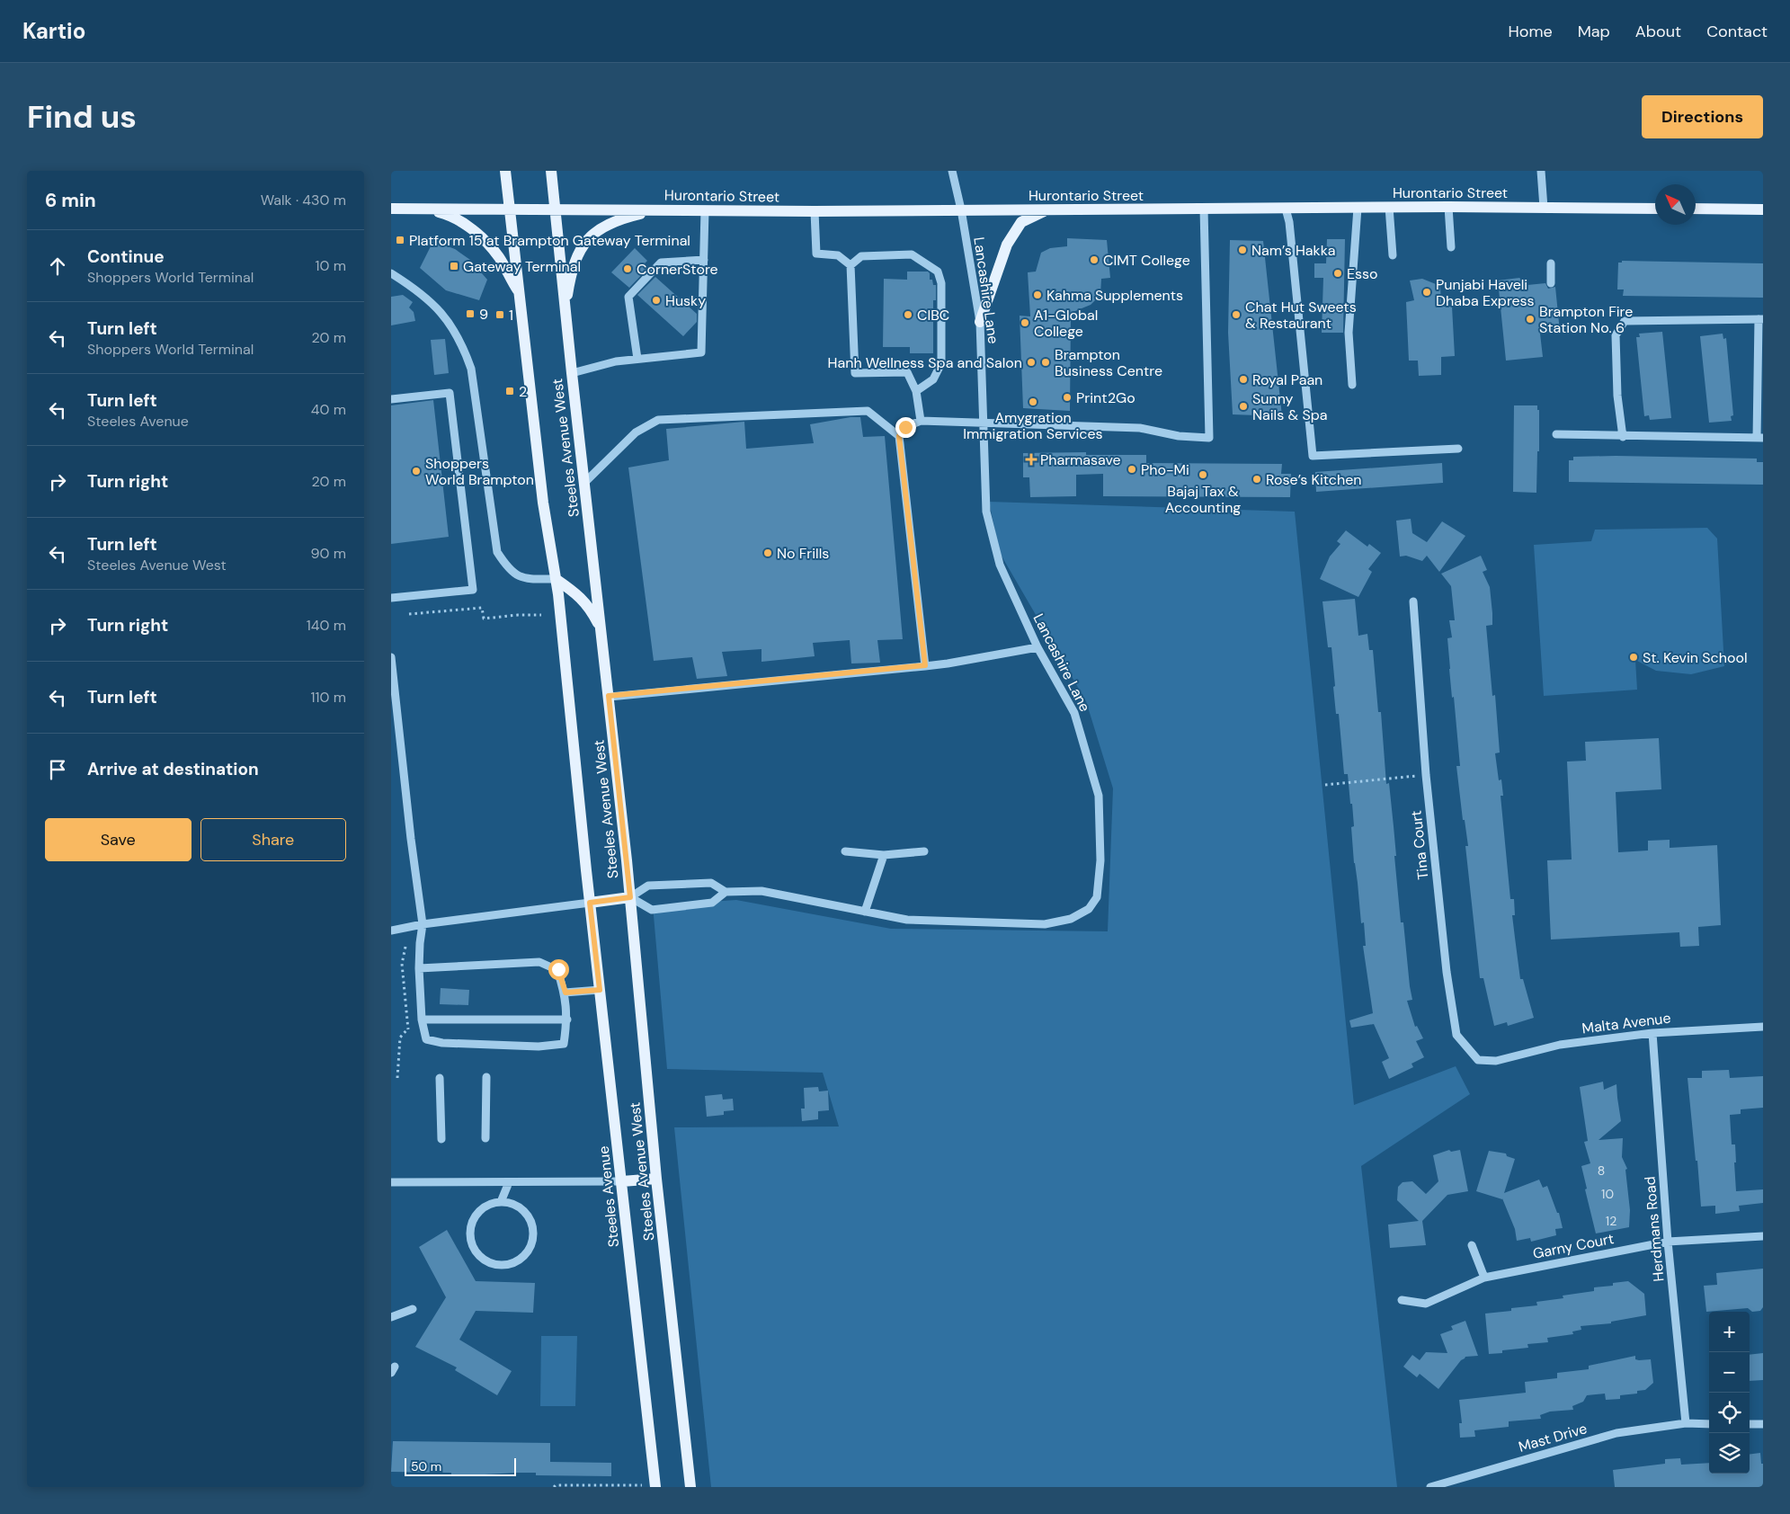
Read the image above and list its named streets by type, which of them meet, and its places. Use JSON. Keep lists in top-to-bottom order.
{
  "streets": {
    "main road": ["Hurontario Street", "Steeles Avenue West", "Steeles Avenue"],
    "street": [
      "Lancashire Lane",
      "Tina Court",
      "Malta Avenue",
      "Herdmans Road",
      "Garny Court",
      "Mast Drive"
    ]
  },
  "crossings": [
    ["Hurontario Street", "Lancashire Lane"],
    ["Hurontario Street", "Steeles Avenue West"],
    ["Lancashire Lane", "Steeles Avenue West"],
    ["Steeles Avenue West", "Steeles Avenue"],
    ["Tina Court", "Malta Avenue"],
    ["Malta Avenue", "Herdmans Road"],
    ["Herdmans Road", "Garny Court"],
    ["Herdmans Road", "Mast Drive"]
  ],
  "places": {
    "transit": [
      "Platform 15 at Brampton Gateway Terminal",
      "Gateway Terminal",
      "9",
      "1",
      "2"
    ],
    "other": [
      "Nam’s Hakka",
      "CIMT College",
      "CornerStore",
      "Esso",
      "Punjabi Haveli Dhaba Express",
      "Kahma Supplements",
      "Husky",
      "CIBC",
      "Chat Hut Sweets & Restaurant",
      "Brampton Fire Station No. 6",
      "A1-Global College",
      "Hanh Wellness Spa and Salon",
      "Brampton Business Centre",
      "Royal Paan",
      "Print2Go",
      "Amygration Immigration Services",
      "Sunny Nails & Spa",
      "Pho-Mi",
      "Shoppers World Brampton",
      "Bajaj Tax & Accounting",
      "Rose’s Kitchen",
      "No Frills",
      "St. Kevin School"
    ],
    "health": ["Pharmasave"]
  },
  "house_numbers": ["8", "10", "12"],
  "scale_bar": "50 m",
  "north": "top left",
  "page": {
    "header": "Kartio",
    "nav": [
      "Home",
      "Map",
      "About",
      "Contact"
    ],
    "buttons": [
      "Directions",
      ["Save", "Share"]
    ],
    "title": "Find us",
    "heading": ["6 min", "Walk · 430 m"],
    "list": [
      ["Continue", "Shoppers World Terminal", "10 m"],
      ["Turn left", "Shoppers World Terminal", "20 m"],
      ["Turn left", "Steeles Avenue", "40 m"],
      ["Turn right", "20 m"],
      ["Turn left", "Steeles Avenue West", "90 m"],
      ["Turn right", "140 m"],
      ["Turn left", "110 m"],
      "Arrive at destination"
    ],
    "map_buttons": ["+", "−"],
    "scale": "50 m"
  }
}
